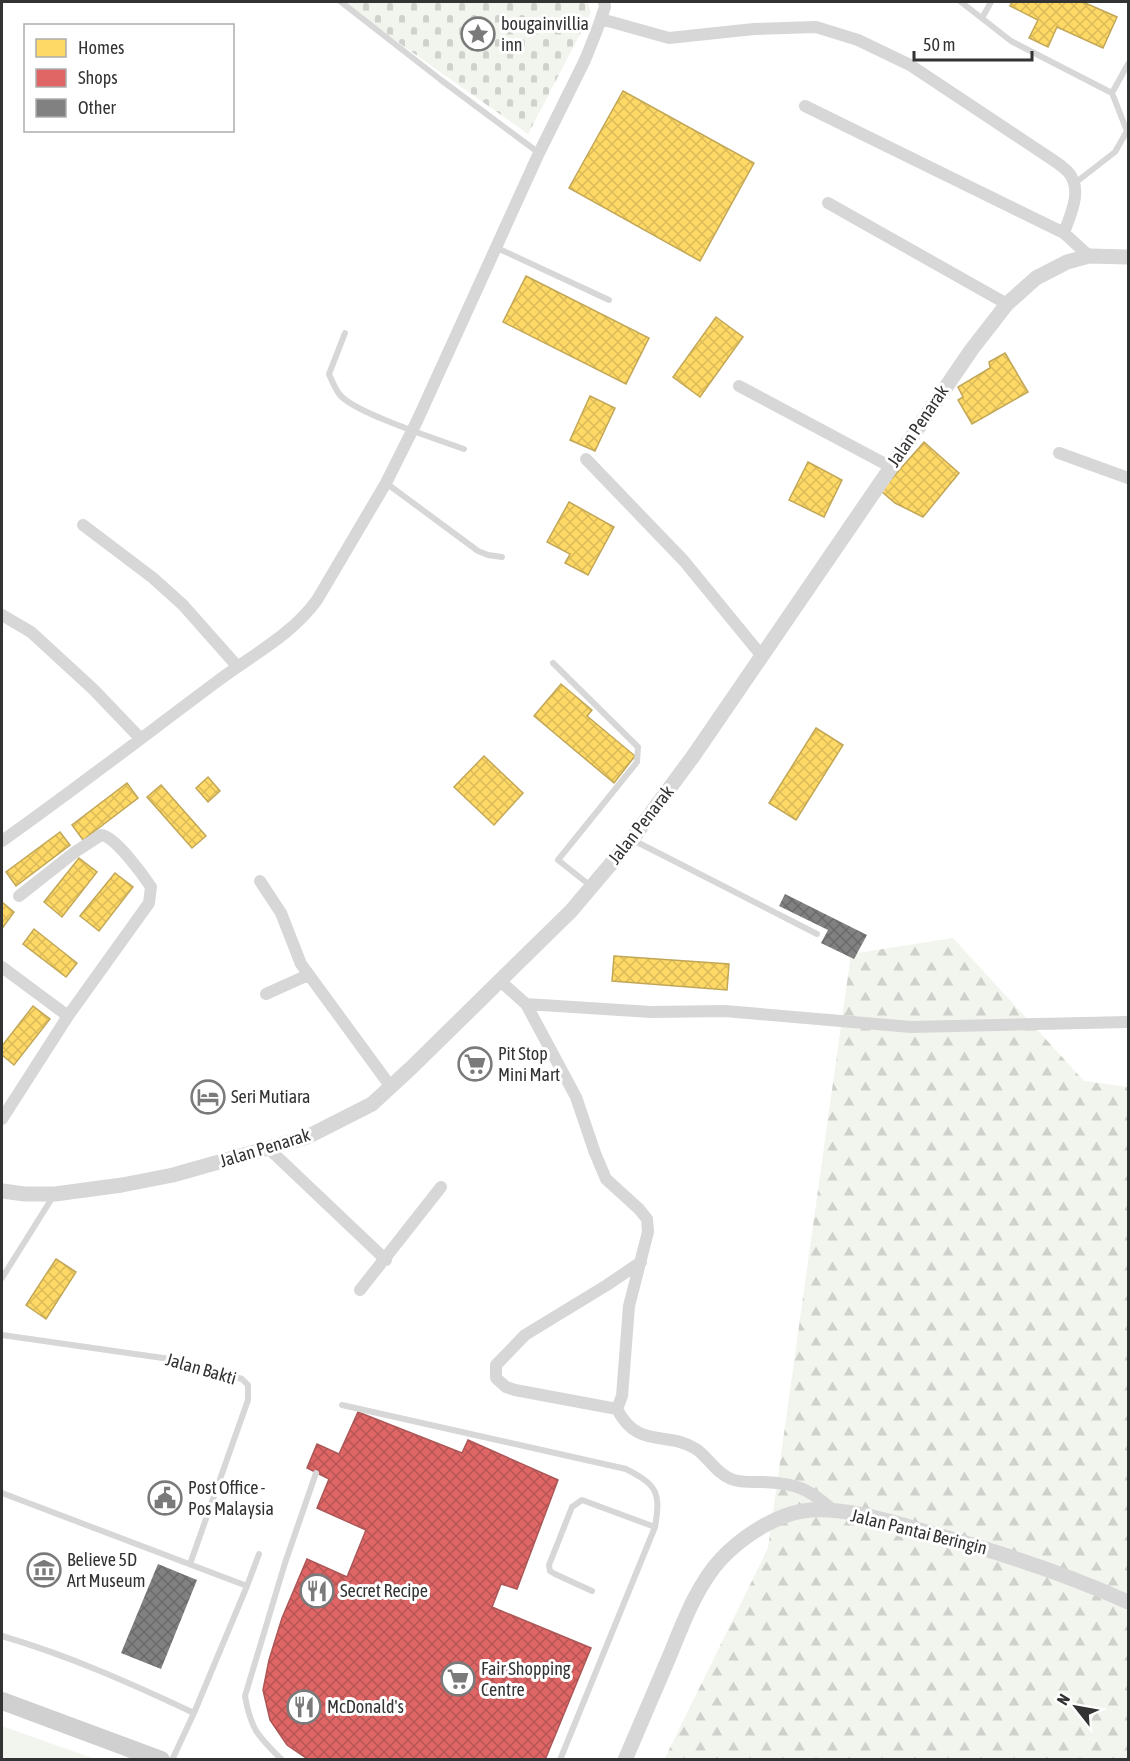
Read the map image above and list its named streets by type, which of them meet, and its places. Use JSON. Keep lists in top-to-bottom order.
{
  "streets": {
    "street": ["Jalan Penarak", "Jalan Pantai Beringin"],
    "lane": ["Jalan Bakti"]
  },
  "places": {
    "place": ["bougainvillia inn"],
    "supermarket": ["Pit Stop Mini Mart", "Fair Shopping Centre"],
    "hotel": ["Seri Mutiara"],
    "public building": ["Post Office - Pos Malaysia"],
    "museum": ["Believe 5D Art Museum"],
    "restaurant": ["Secret Recipe", "McDonald's"]
  },
  "legend": ["Homes", "Shops", "Other"],
  "scale_bar": "50 m",
  "north": "top left"
}
